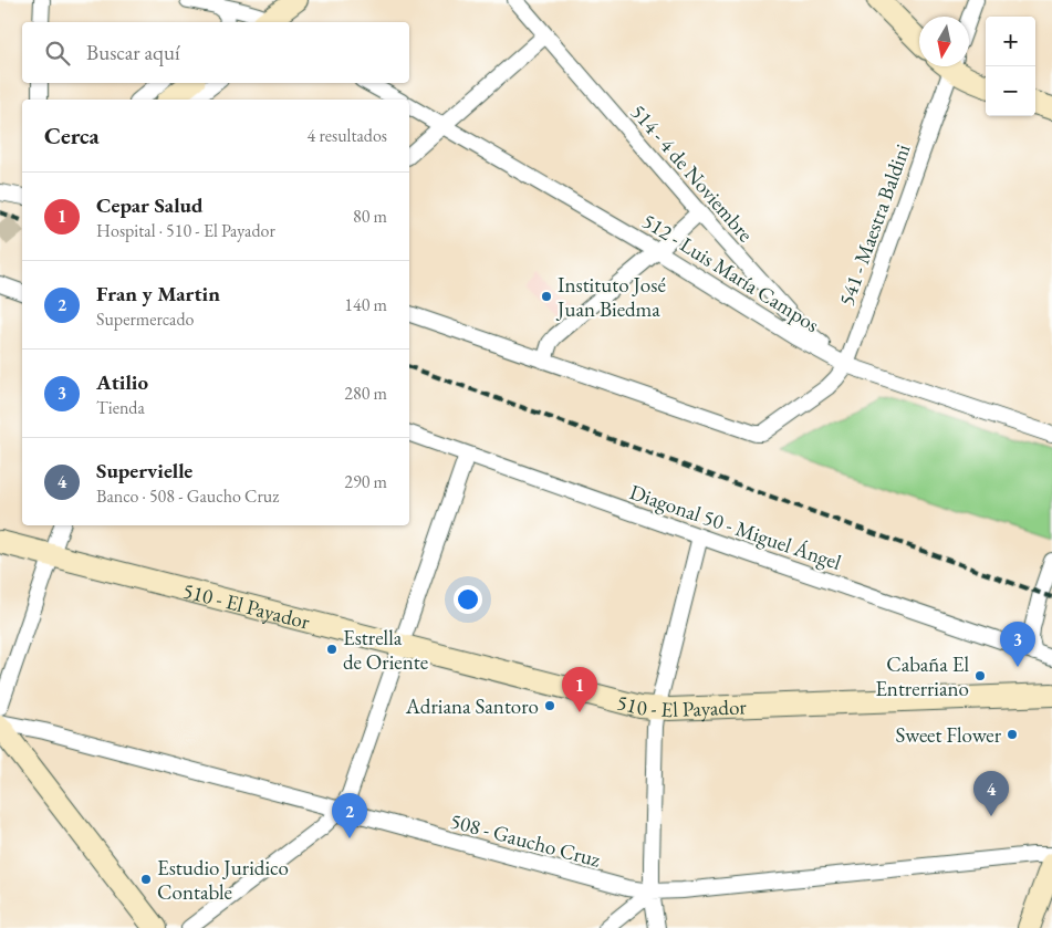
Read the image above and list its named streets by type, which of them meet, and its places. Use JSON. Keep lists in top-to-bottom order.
{
  "streets": {
    "street": [
      "514 - 4 de Noviembre",
      "541 - Maestra Baldini",
      "512 - Luis María Campos",
      "Diagonal 50 - Miguel Ángel",
      "510 - El Payador",
      "508 - Gaucho Cruz"
    ]
  },
  "crossings": [
    ["514 - 4 de Noviembre", "541 - Maestra Baldini"],
    ["514 - 4 de Noviembre", "512 - Luis María Campos"],
    ["541 - Maestra Baldini", "512 - Luis María Campos"]
  ],
  "places": [
    "Instituto José Juan Biedma",
    "Estrella de Oriente",
    "Cabaña El Entrerriano",
    "Adriana Santoro",
    "Sweet Flower",
    "Estudio Juridico Contable"
  ],
  "north": "bottom",
  "page": {
    "map_buttons": ["+", "−"],
    "search": "Buscar aquí",
    "heading": ["Cerca", "4 resultados"],
    "list": [
      {
        "mark": "1",
        "name": "Cepar Salud",
        "note": "Hospital · 510 - El Payador",
        "value": "80 m"
      },
      {
        "mark": "2",
        "name": "Fran y Martin",
        "note": "Supermercado",
        "value": "140 m"
      },
      {
        "mark": "3",
        "name": "Atilio",
        "note": "Tienda",
        "value": "280 m"
      },
      {
        "mark": "4",
        "name": "Supervielle",
        "note": "Banco · 508 - Gaucho Cruz",
        "value": "290 m"
      }
    ],
    "pins": [
      "3",
      "1",
      "4",
      "2"
    ]
  }
}
